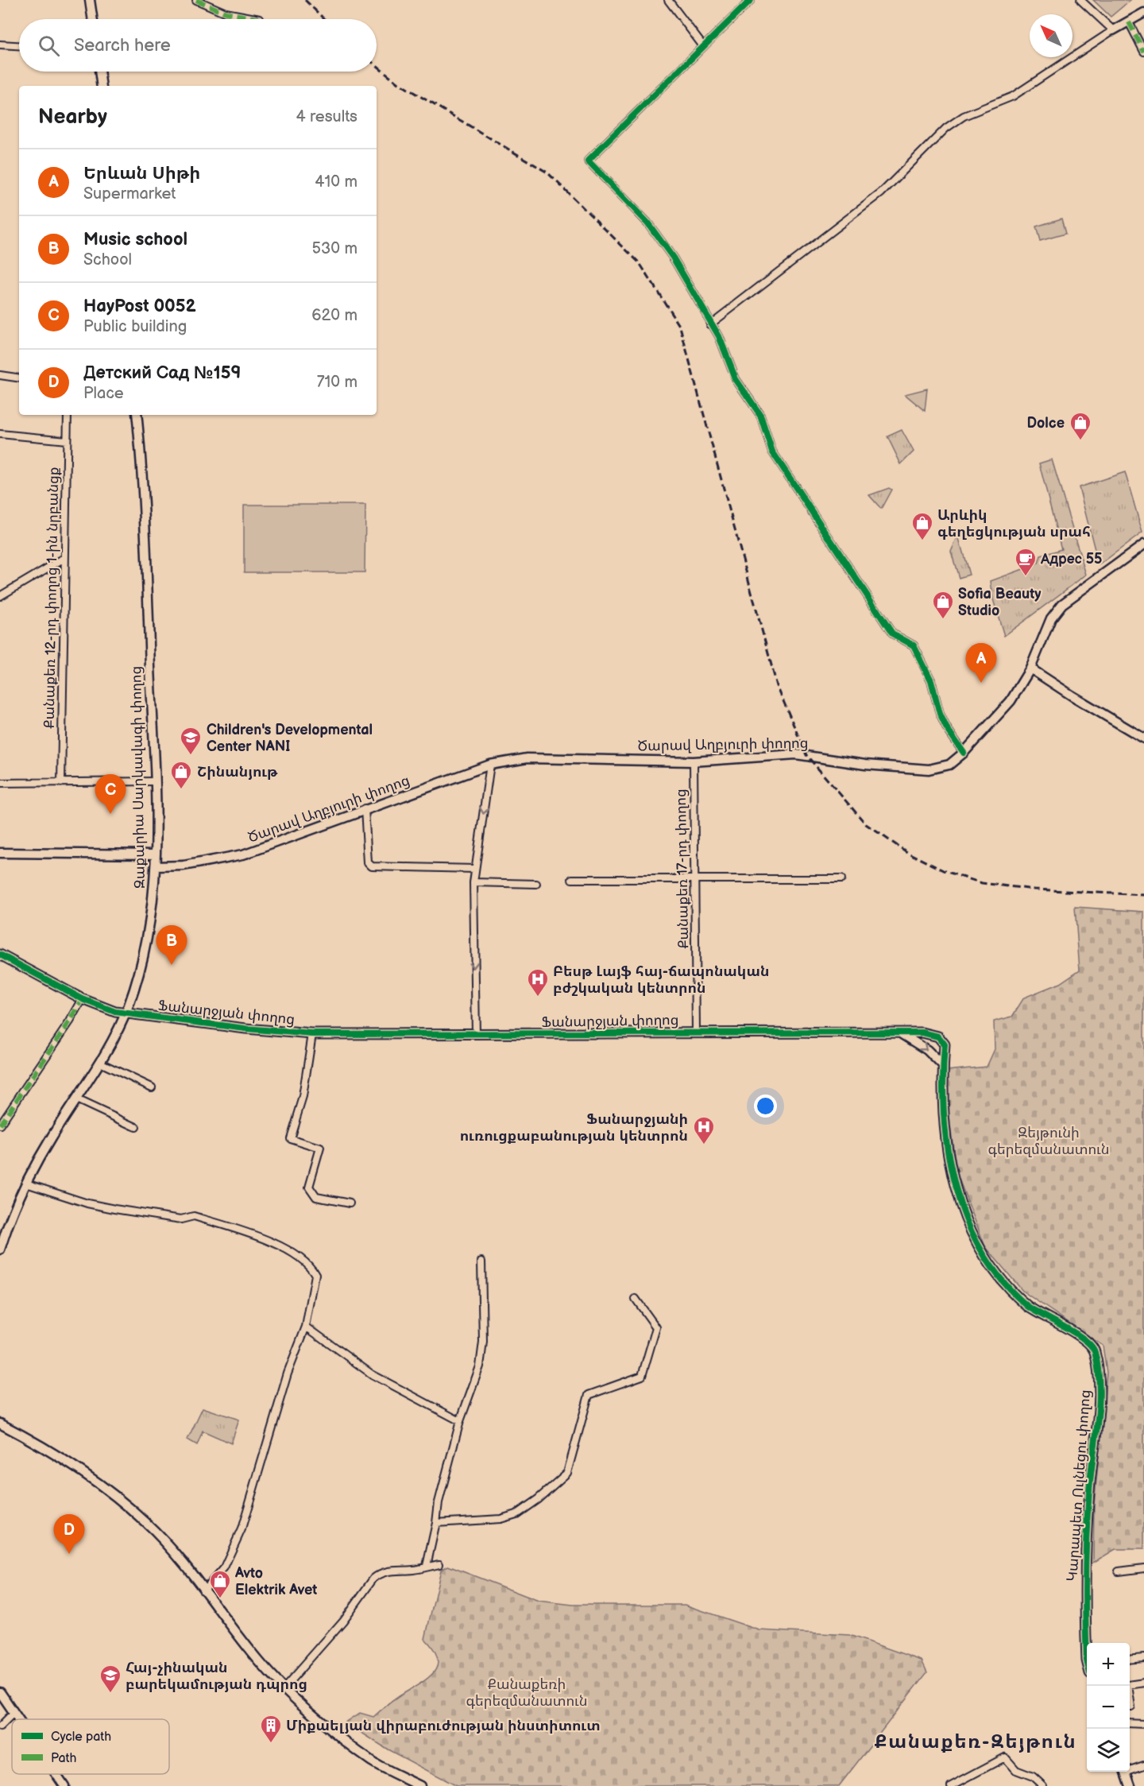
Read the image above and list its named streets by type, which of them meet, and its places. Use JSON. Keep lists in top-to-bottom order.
{
  "streets": {
    "street": [
      "Քանաքեռ 12-րդ փողոց 1-ին նրբանցք",
      "Ծարավ Աղբյուրի փողոց",
      "Զաքարիա Սարկավագի փողոց",
      "Քանաքեռ 17-րդ փողոց",
      "Ֆանարջյան փողոց",
      "Կարապետ Ուլնեցու փողոց"
    ]
  },
  "crossings": [
    ["Ծարավ Աղբյուրի փողոց", "Զաքարիա Սարկավագի փողոց"],
    ["Ծարավ Աղբյուրի փողոց", "Քանաքեռ 17-րդ փողոց"],
    ["Զաքարիա Սարկավագի փողոց", "Ֆանարջյան փողոց"],
    ["Քանաքեռ 17-րդ փողոց", "Ֆանարջյան փողոց"],
    ["Ֆանարջյան փողոց", "Կարապետ Ուլնեցու փողոց"]
  ],
  "districts": ["Քանաքեռ-Զեյթուն"],
  "parks": ["Զեյթունի գերեզմանատուն", "Քանաքեռի գերեզմանատուն"],
  "places": {
    "shop": [
      "Dolce",
      "Արևիկ գեղեցկության սրահ",
      "Sofia Beauty Studio",
      "Շինանյութ",
      "Avto Elektrik Avet"
    ],
    "cafe": ["Адрес 55"],
    "school or university": ["Children's Developmental Center NANI", "Հայ-չինական բարեկամության դպրոց"],
    "hospital": ["Բեսթ Լայֆ հայ-ճապոնական բժշկական կենտրոն", "Ֆանարջյանի ուռուցքաբանության կենտրոն"],
    "building": ["Միքաելյան վիրաբուժության ինստիտուտ"]
  },
  "legend": ["Cycle path", "Path"],
  "north": "top left",
  "page": {
    "search": "Search here",
    "heading": ["Nearby", "4 results"],
    "list": [
      {
        "mark": "A",
        "name": "Երևան Սիթի",
        "note": "Supermarket",
        "value": "410 m"
      },
      {
        "mark": "B",
        "name": "Music school",
        "note": "School",
        "value": "530 m"
      },
      {
        "mark": "C",
        "name": "HayPost 0052",
        "note": "Public building",
        "value": "620 m"
      },
      {
        "mark": "D",
        "name": "Детский Сад №159",
        "note": "Place",
        "value": "710 m"
      }
    ],
    "pins": [
      "A",
      "C",
      "B",
      "D"
    ],
    "map_buttons": ["+", "−"]
  }
}
